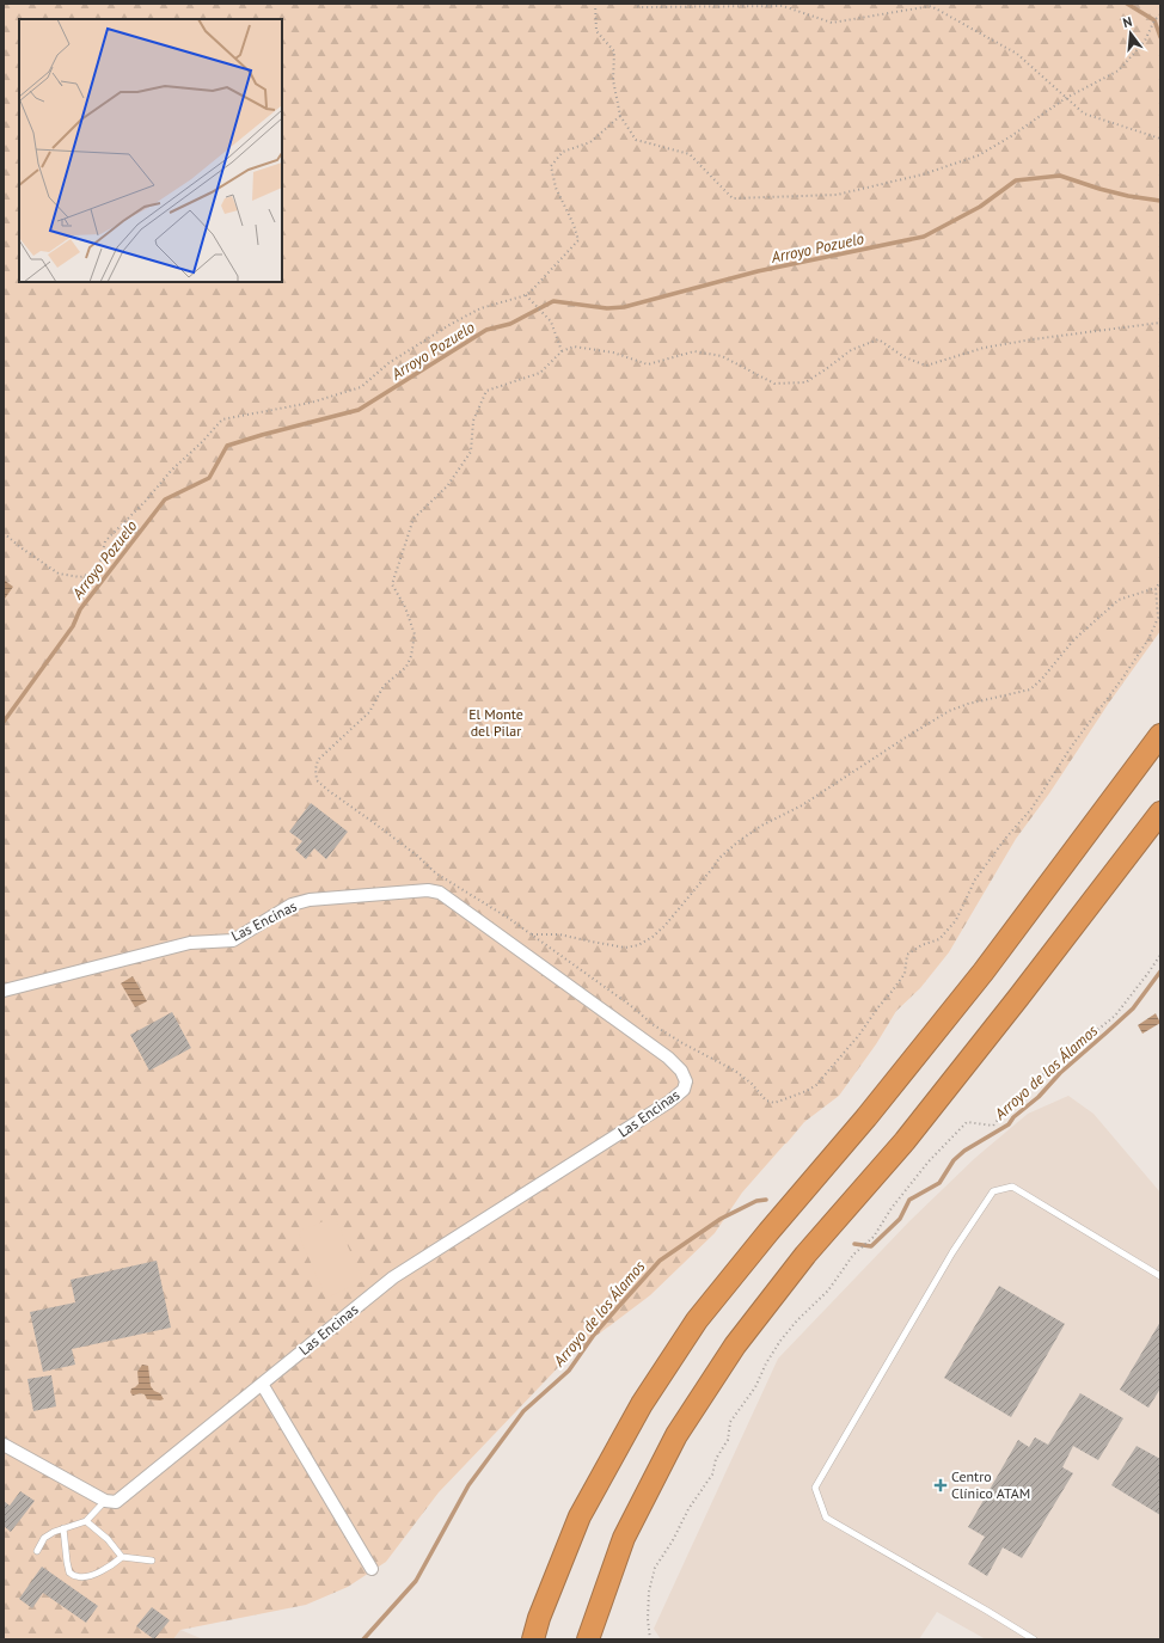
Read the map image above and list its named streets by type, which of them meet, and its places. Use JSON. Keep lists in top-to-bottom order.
{
  "streets": {
    "street": ["Las Encinas"]
  },
  "water": ["Arroyo Pozuelo", "Arroyo de los Álamos"],
  "parks": ["El Monte del Pilar"],
  "places": {
    "health": ["Centro Clínico ATAM"]
  },
  "north": "top"
}
